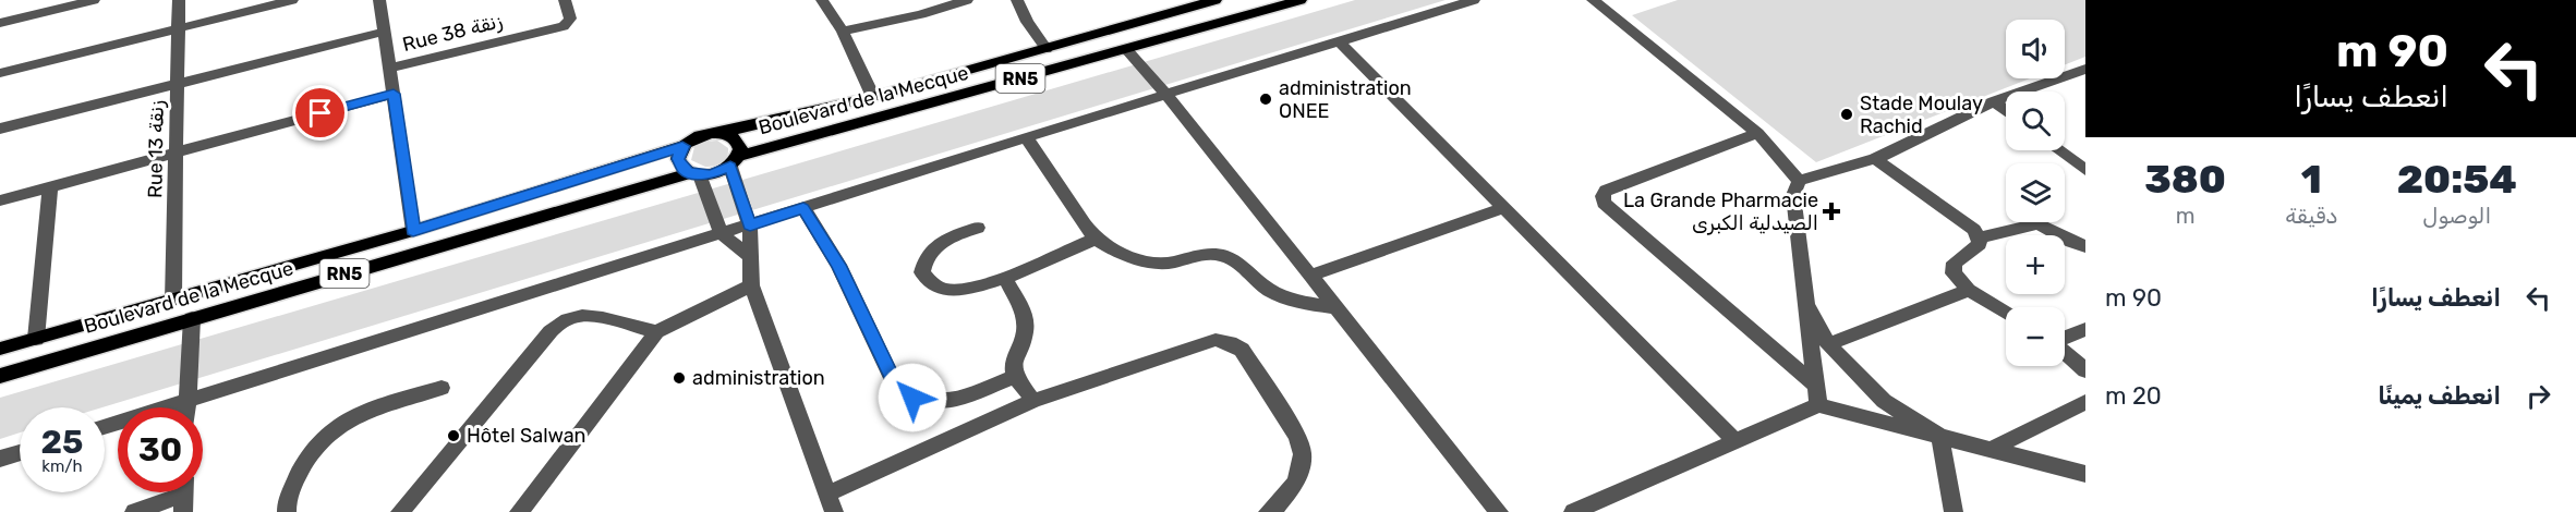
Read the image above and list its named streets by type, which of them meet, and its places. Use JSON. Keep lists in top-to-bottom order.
{
  "streets": {
    "main road": ["RN5", "Boulevard de la Mecque"],
    "street": ["Rue 38 زنقة", "Rue 13 زنقة"]
  },
  "crossings": [
    ["RN5", "Boulevard de la Mecque"],
    ["Boulevard de la Mecque", "Rue 13 زنقة"]
  ],
  "places": {
    "other": [
      "administration ONEE",
      "Stade Moulay Rachid",
      "administration",
      "Hôtel Salwan"
    ],
    "health": ["La Grande Pharmacie الصيدلية الكبرى"]
  },
  "page": {
    "turn": ["90 m", "انعطف يسارًا"],
    "map_buttons": ["+", "−"],
    "eta": [
      "20:54",
      "الوصول",
      "1",
      "دقيقة",
      "380",
      "m"
    ],
    "list": [
      {
        "name": "انعطف يسارًا",
        "value": "90 m"
      },
      {
        "name": "انعطف يمينًا",
        "value": "20 m"
      }
    ],
    "speed": "25 km/h",
    "limit": "30"
  }
}
